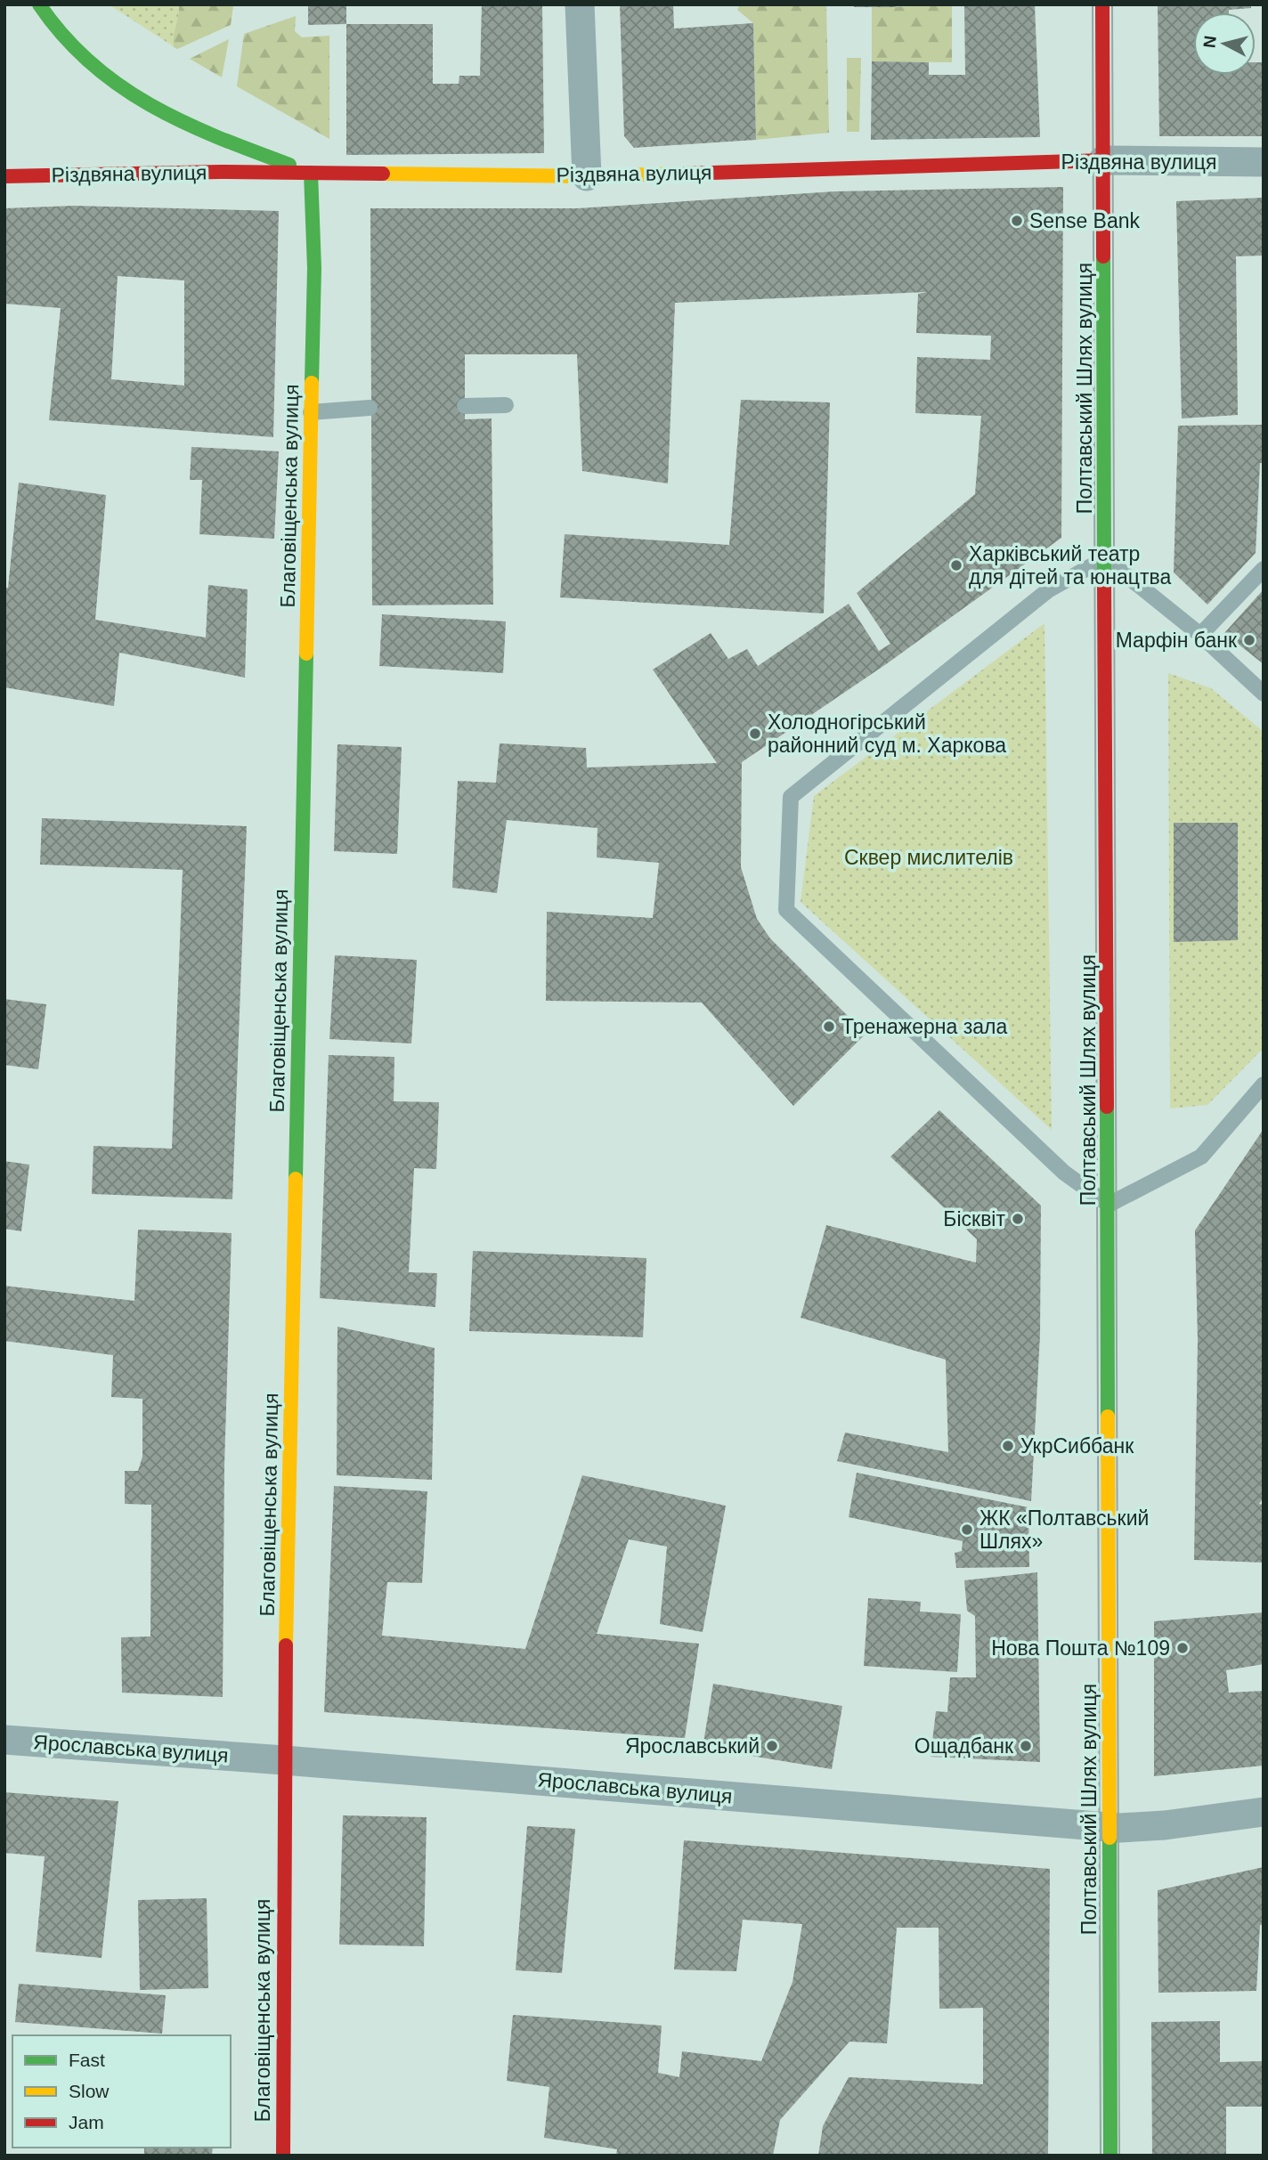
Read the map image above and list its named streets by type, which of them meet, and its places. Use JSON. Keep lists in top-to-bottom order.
{
  "streets": {
    "street": [
      "Різдвяна вулиця",
      "Полтавський Шлях вулиця",
      "Благовіщенська вулиця",
      "Ярославська вулиця"
    ]
  },
  "crossings": [
    ["Різдвяна вулиця", "Полтавський Шлях вулиця"],
    ["Різдвяна вулиця", "Благовіщенська вулиця"],
    ["Полтавський Шлях вулиця", "Ярославська вулиця"],
    ["Благовіщенська вулиця", "Ярославська вулиця"]
  ],
  "parks": ["Сквер мислителів"],
  "places": [
    "Sense Bank",
    "Харківський театр для дітей та юнацтва",
    "Марфін банк",
    "Холодногірський районний суд м. Харкова",
    "Тренажерна зала",
    "Бісквіт",
    "УкрСиббанк",
    "ЖК «Полтавський Шлях»",
    "Нова Пошта №109",
    "Ярославський",
    "Ощадбанк"
  ],
  "legend": ["Fast", "Slow", "Jam"],
  "north": "left"
}
